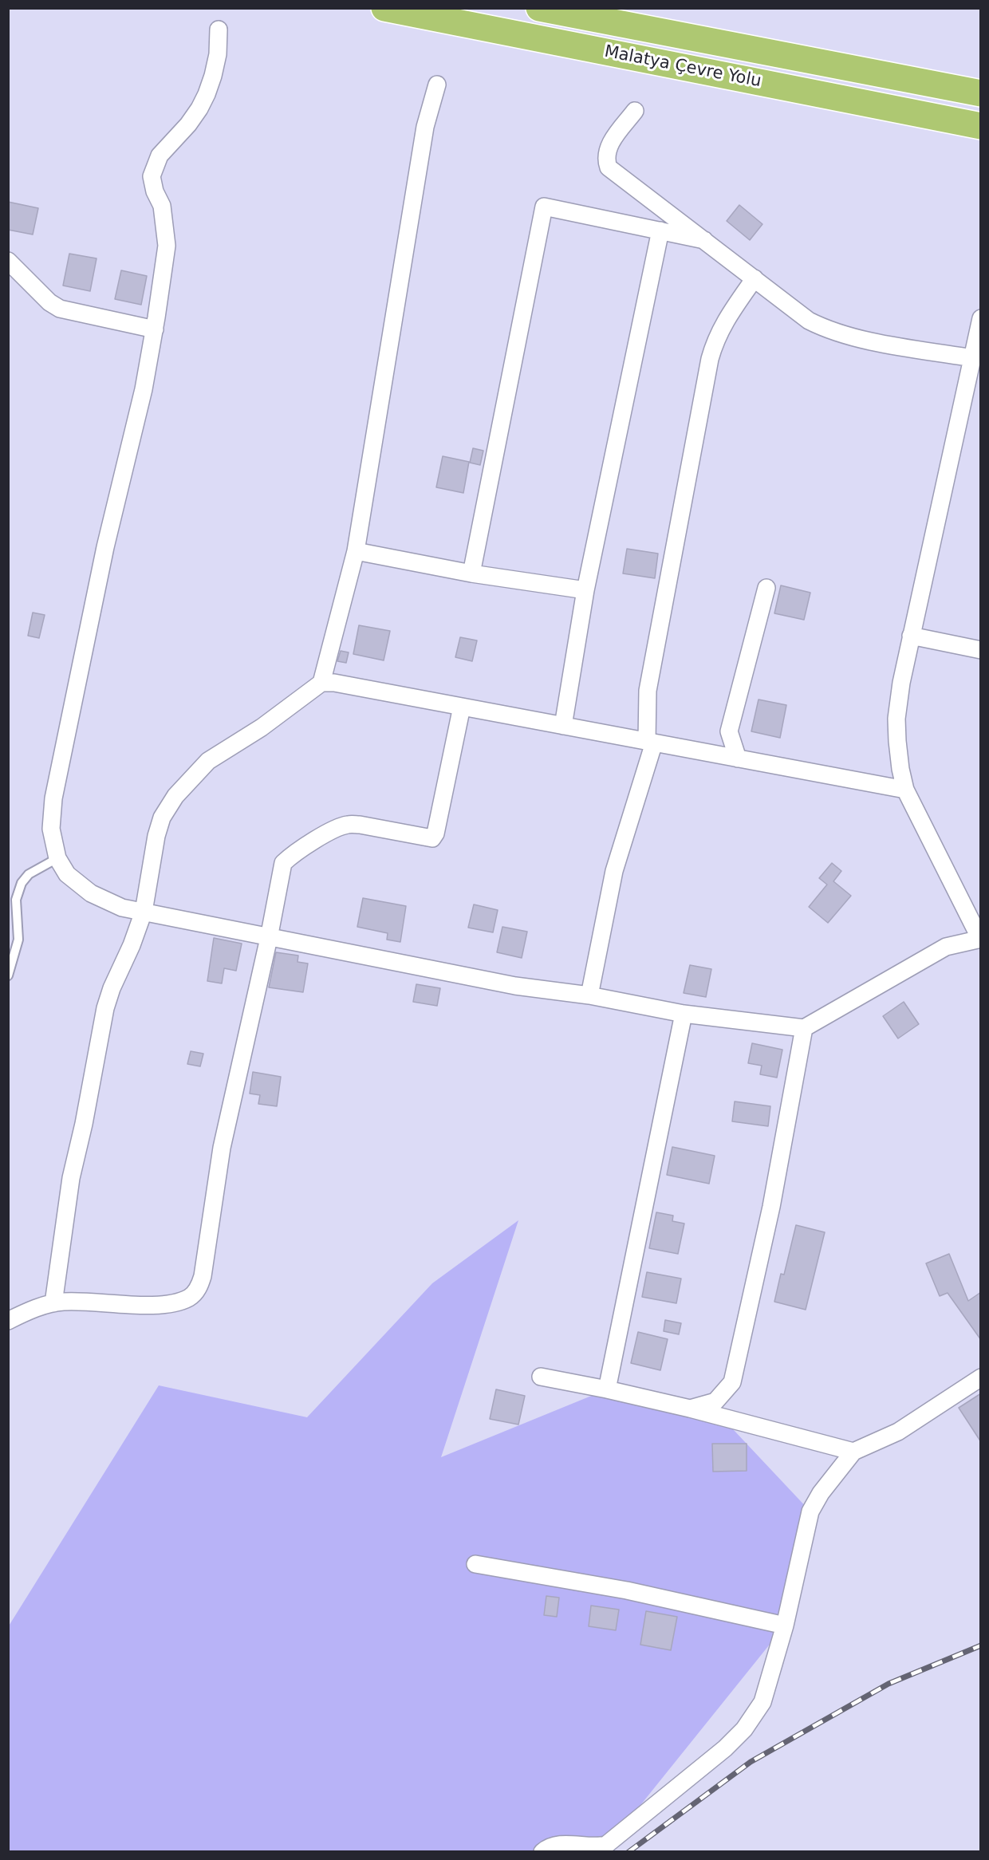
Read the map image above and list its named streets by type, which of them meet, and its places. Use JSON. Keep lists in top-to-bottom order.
{
  "streets": {
    "highway": ["Malatya Çevre Yolu"]
  }
}
